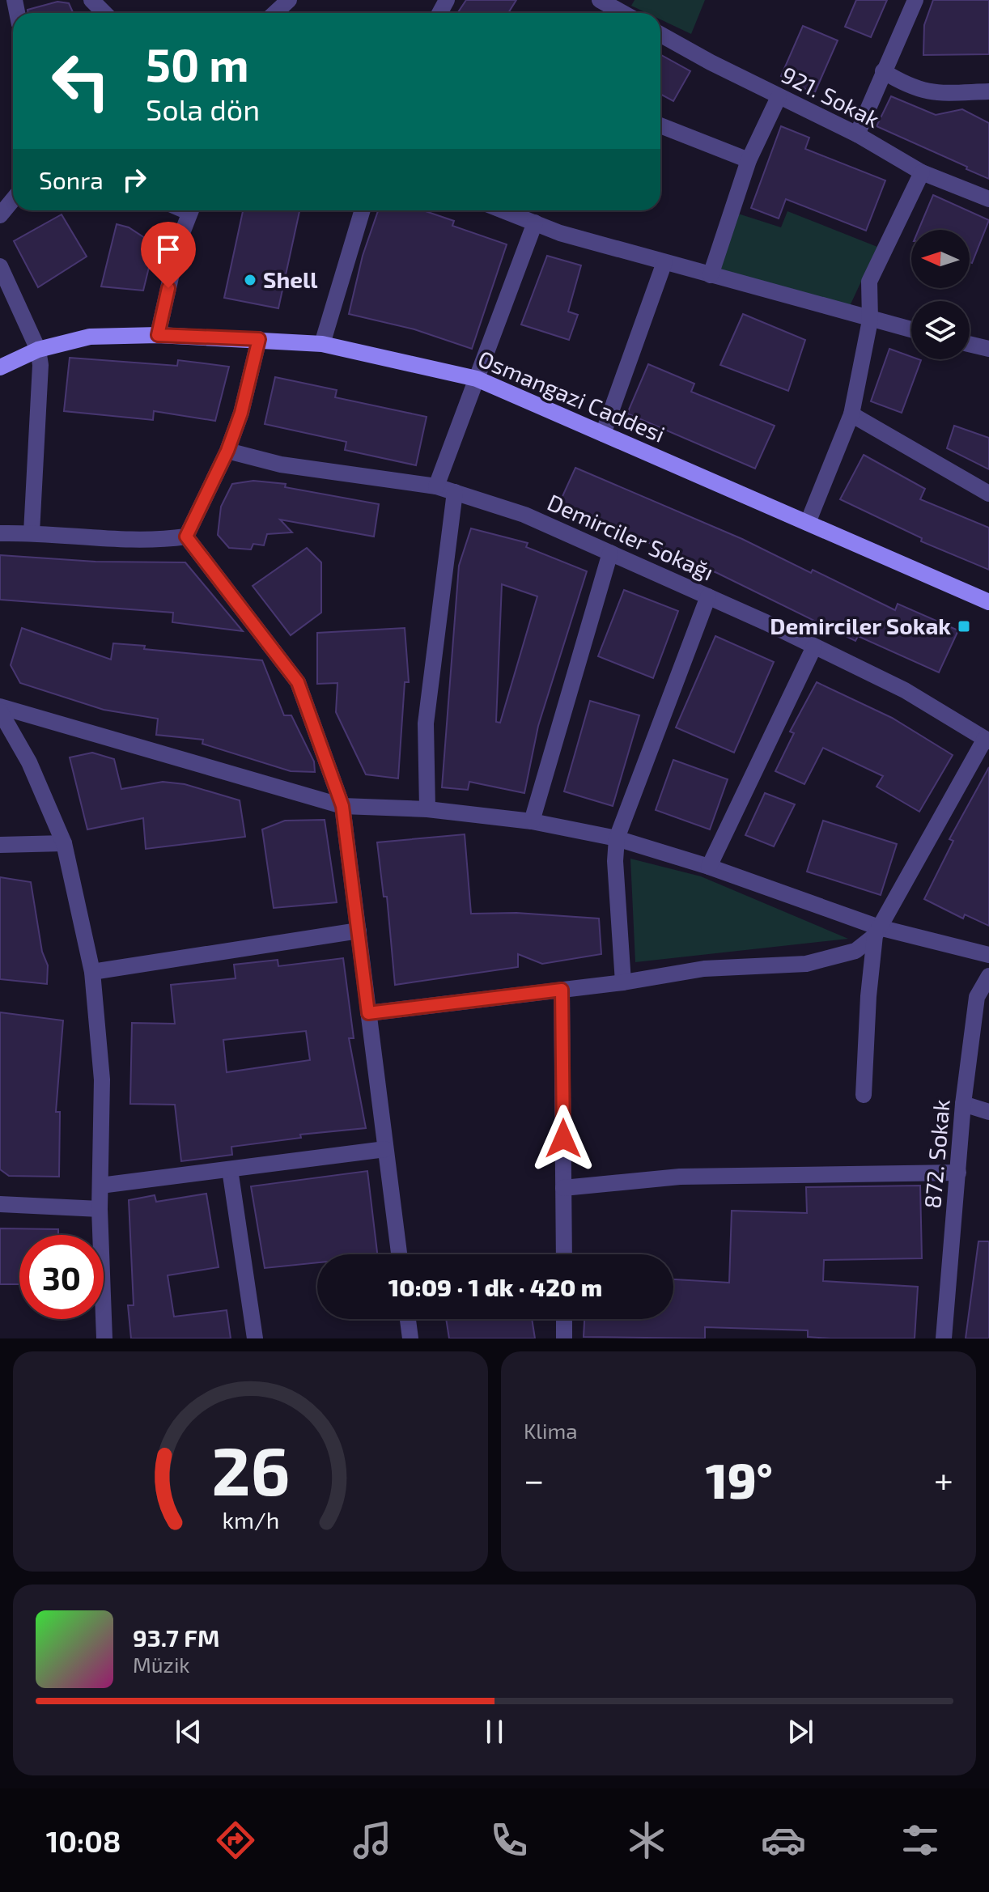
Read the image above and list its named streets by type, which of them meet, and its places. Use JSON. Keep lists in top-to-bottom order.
{
  "streets": {
    "main road": ["Osmangazi Caddesi"],
    "street": ["921. Sokak", "Demirciler Sokağı", "872. Sokak"]
  },
  "places": {
    "other": ["Shell"],
    "transit": ["Demirciler Sokak"]
  },
  "north": "left",
  "page": {
    "turn": ["50 m", "Sola dön"],
    "then": "Sonra",
    "limit": "30",
    "trip": "10:09 · 1 dk · 420 m",
    "tile": "Klima",
    "heat": ["−", "19°", "+"],
    "song": ["93.7 FM", "Müzik"],
    "tabs": "10:08",
    "gauge": ["26", "km/h"]
  }
}
